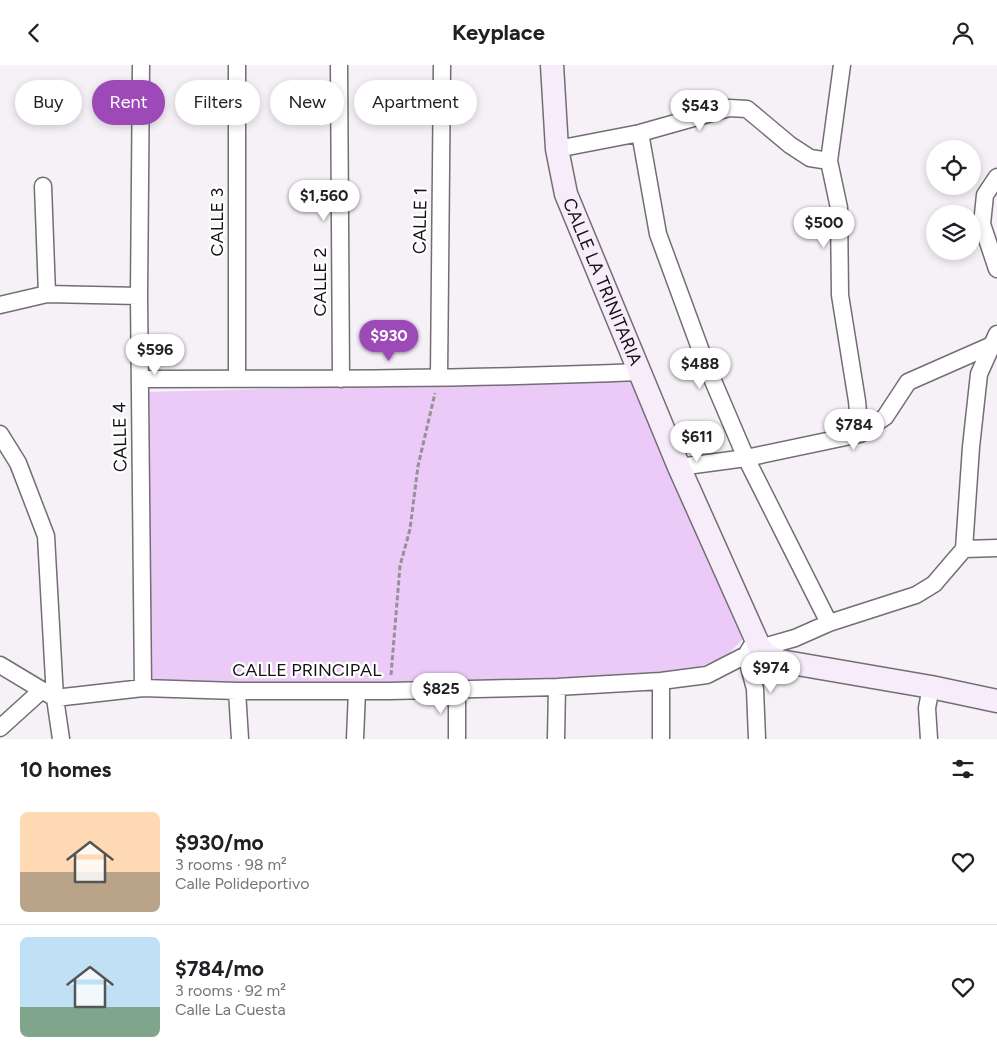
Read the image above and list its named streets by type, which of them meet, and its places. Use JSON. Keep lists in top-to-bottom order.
{
  "streets": {
    "main road": ["CALLE LA TRINITARIA"],
    "street": [
      "CALLE 1",
      "CALLE 3",
      "CALLE 2",
      "CALLE 4",
      "CALLE PRINCIPAL"
    ]
  },
  "crossings": [
    ["CALLE LA TRINITARIA", "CALLE PRINCIPAL"],
    ["CALLE 4", "CALLE PRINCIPAL"]
  ],
  "page": {
    "header": "Keyplace",
    "chip": [
      "Buy",
      "Rent",
      "Filters",
      "New",
      "Apartment"
    ],
    "price": [
      "$543",
      "$1,560",
      "$500",
      "$930",
      "$596",
      "$488",
      "$784",
      "$611",
      "$974",
      "$825"
    ],
    "heading": "10 homes",
    "list": [
      {
        "name": "$930/mo",
        "note": "3 rooms · 98 m² · Calle Polideportivo"
      },
      {
        "name": "$784/mo",
        "note": "3 rooms · 92 m² · Calle La Cuesta"
      }
    ]
  }
}
